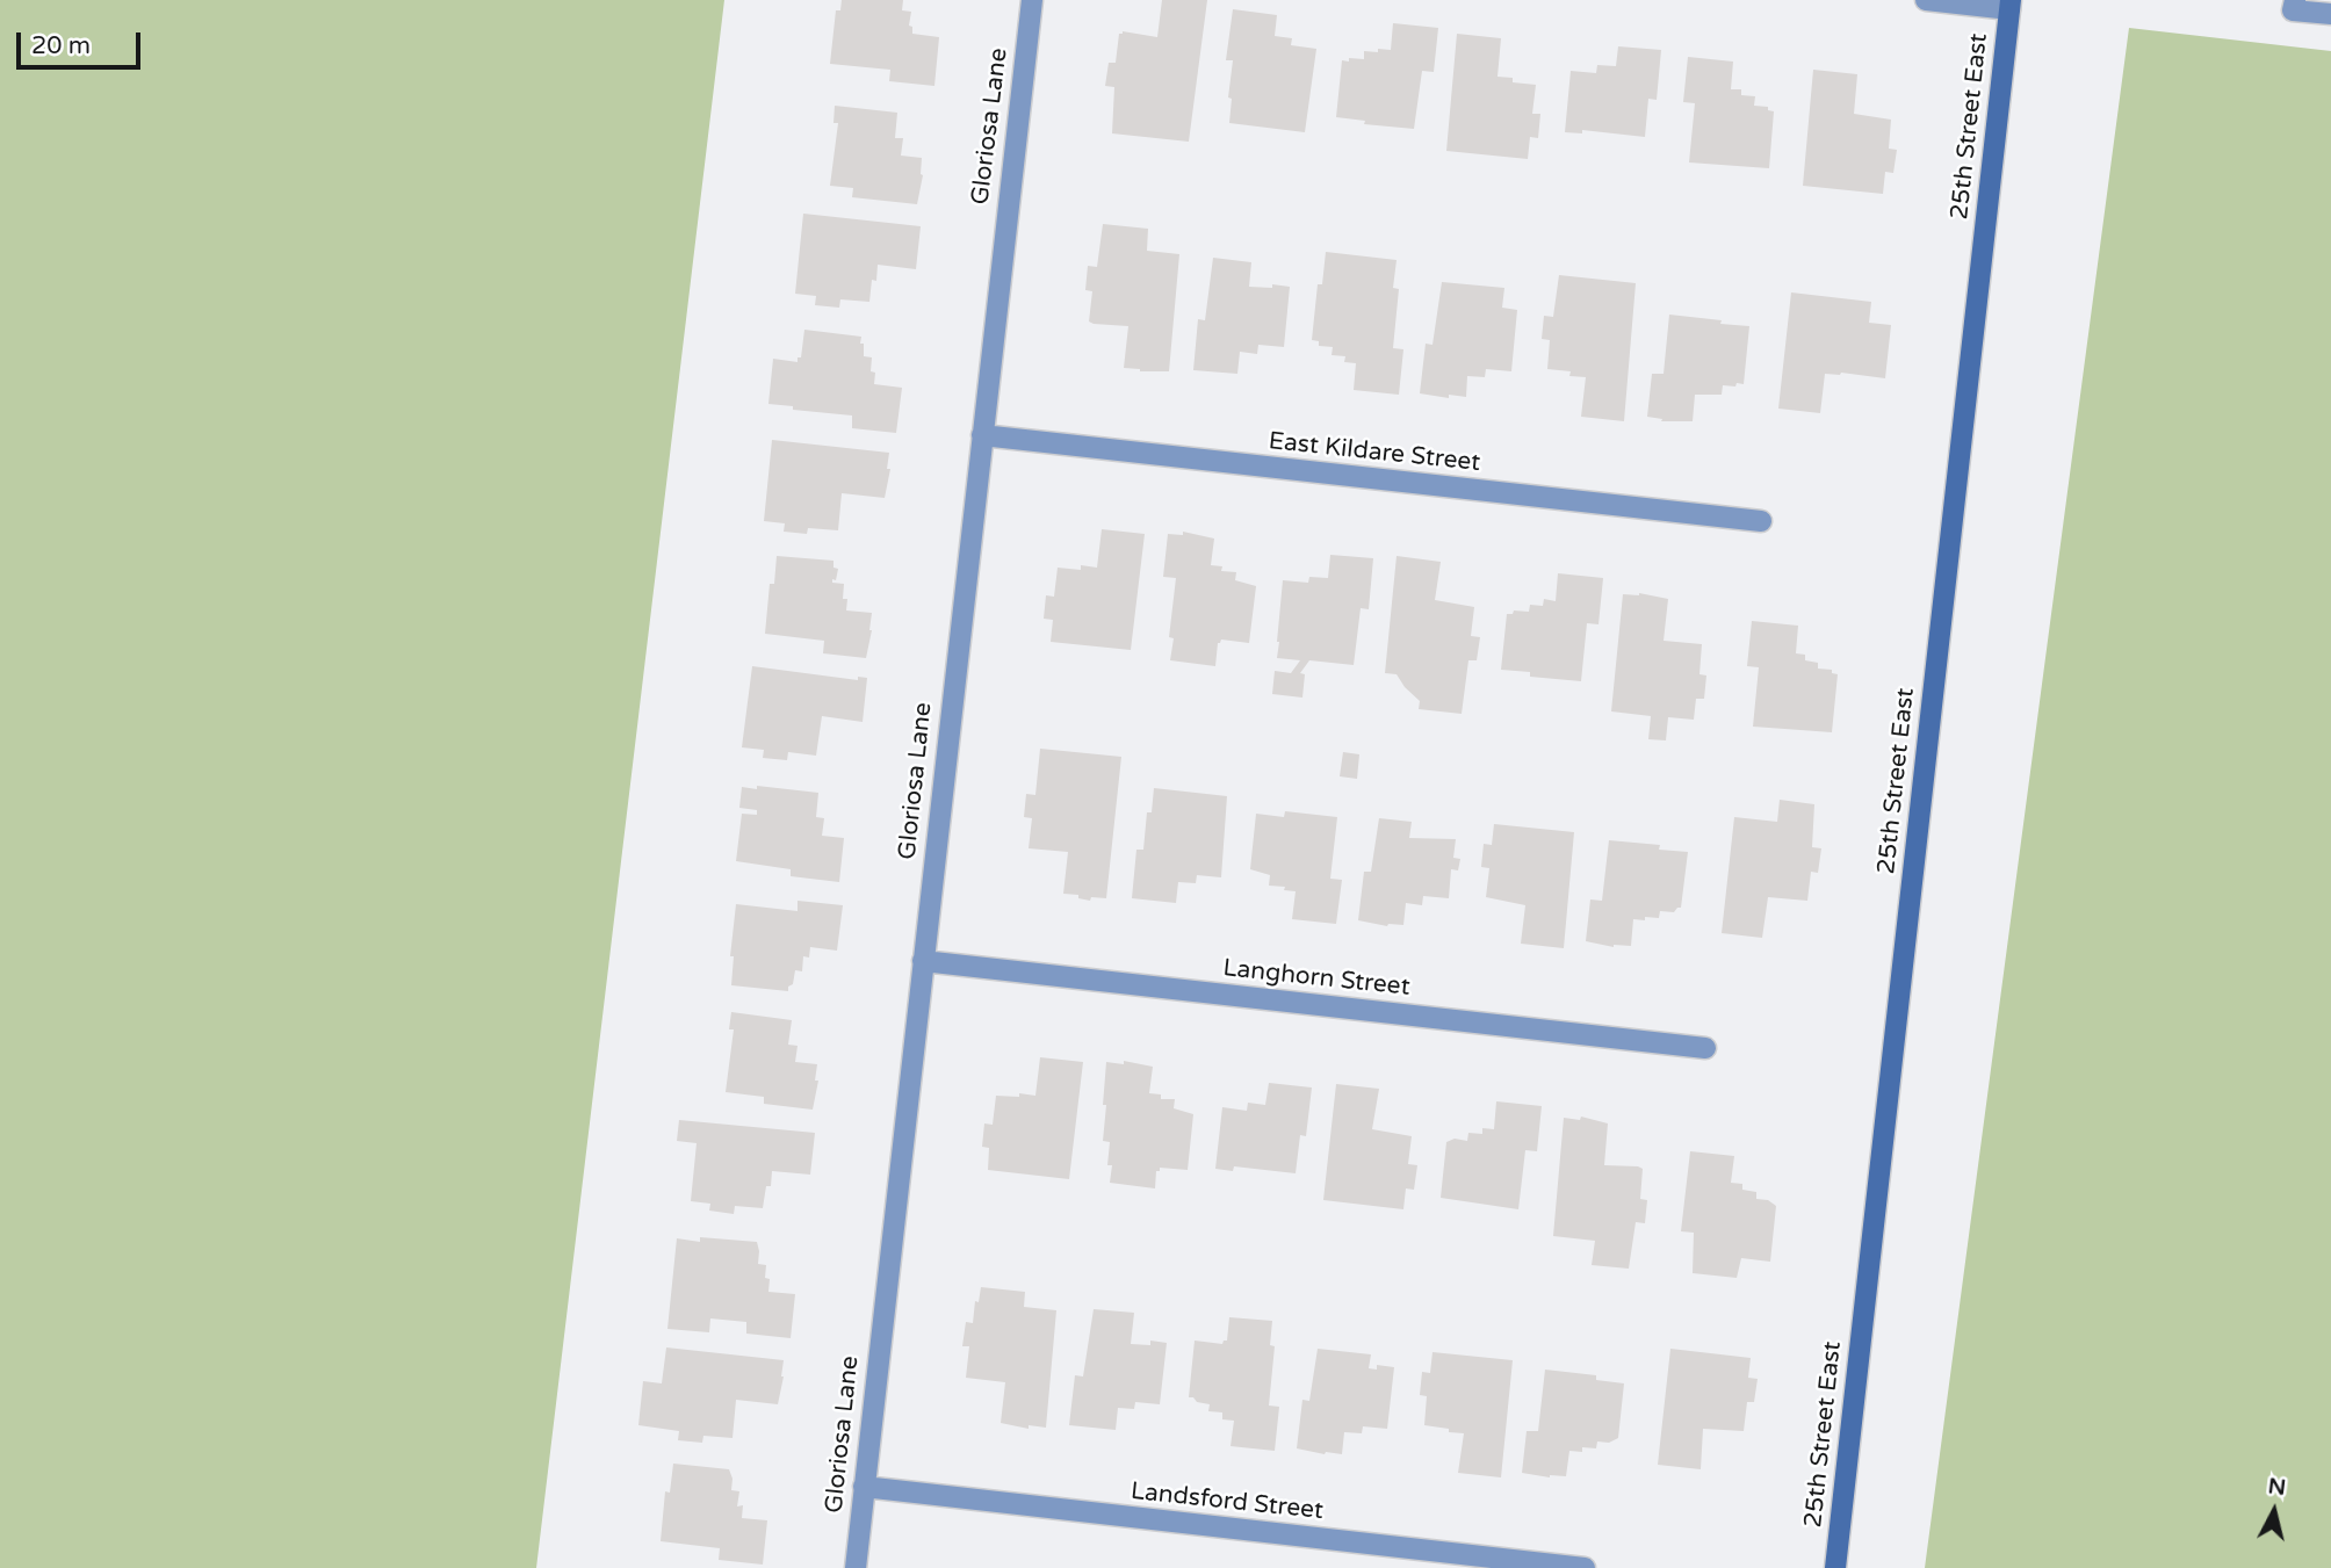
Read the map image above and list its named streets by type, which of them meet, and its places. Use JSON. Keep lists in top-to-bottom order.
{
  "streets": {
    "street": [
      "Gloriosa Lane",
      "25th Street East",
      "East Kildare Street",
      "Langhorn Street",
      "Landsford Street"
    ]
  },
  "crossings": [
    ["Gloriosa Lane", "East Kildare Street"],
    ["Gloriosa Lane", "Langhorn Street"],
    ["Gloriosa Lane", "Landsford Street"]
  ],
  "scale_bar": "20 m",
  "north": "top"
}
